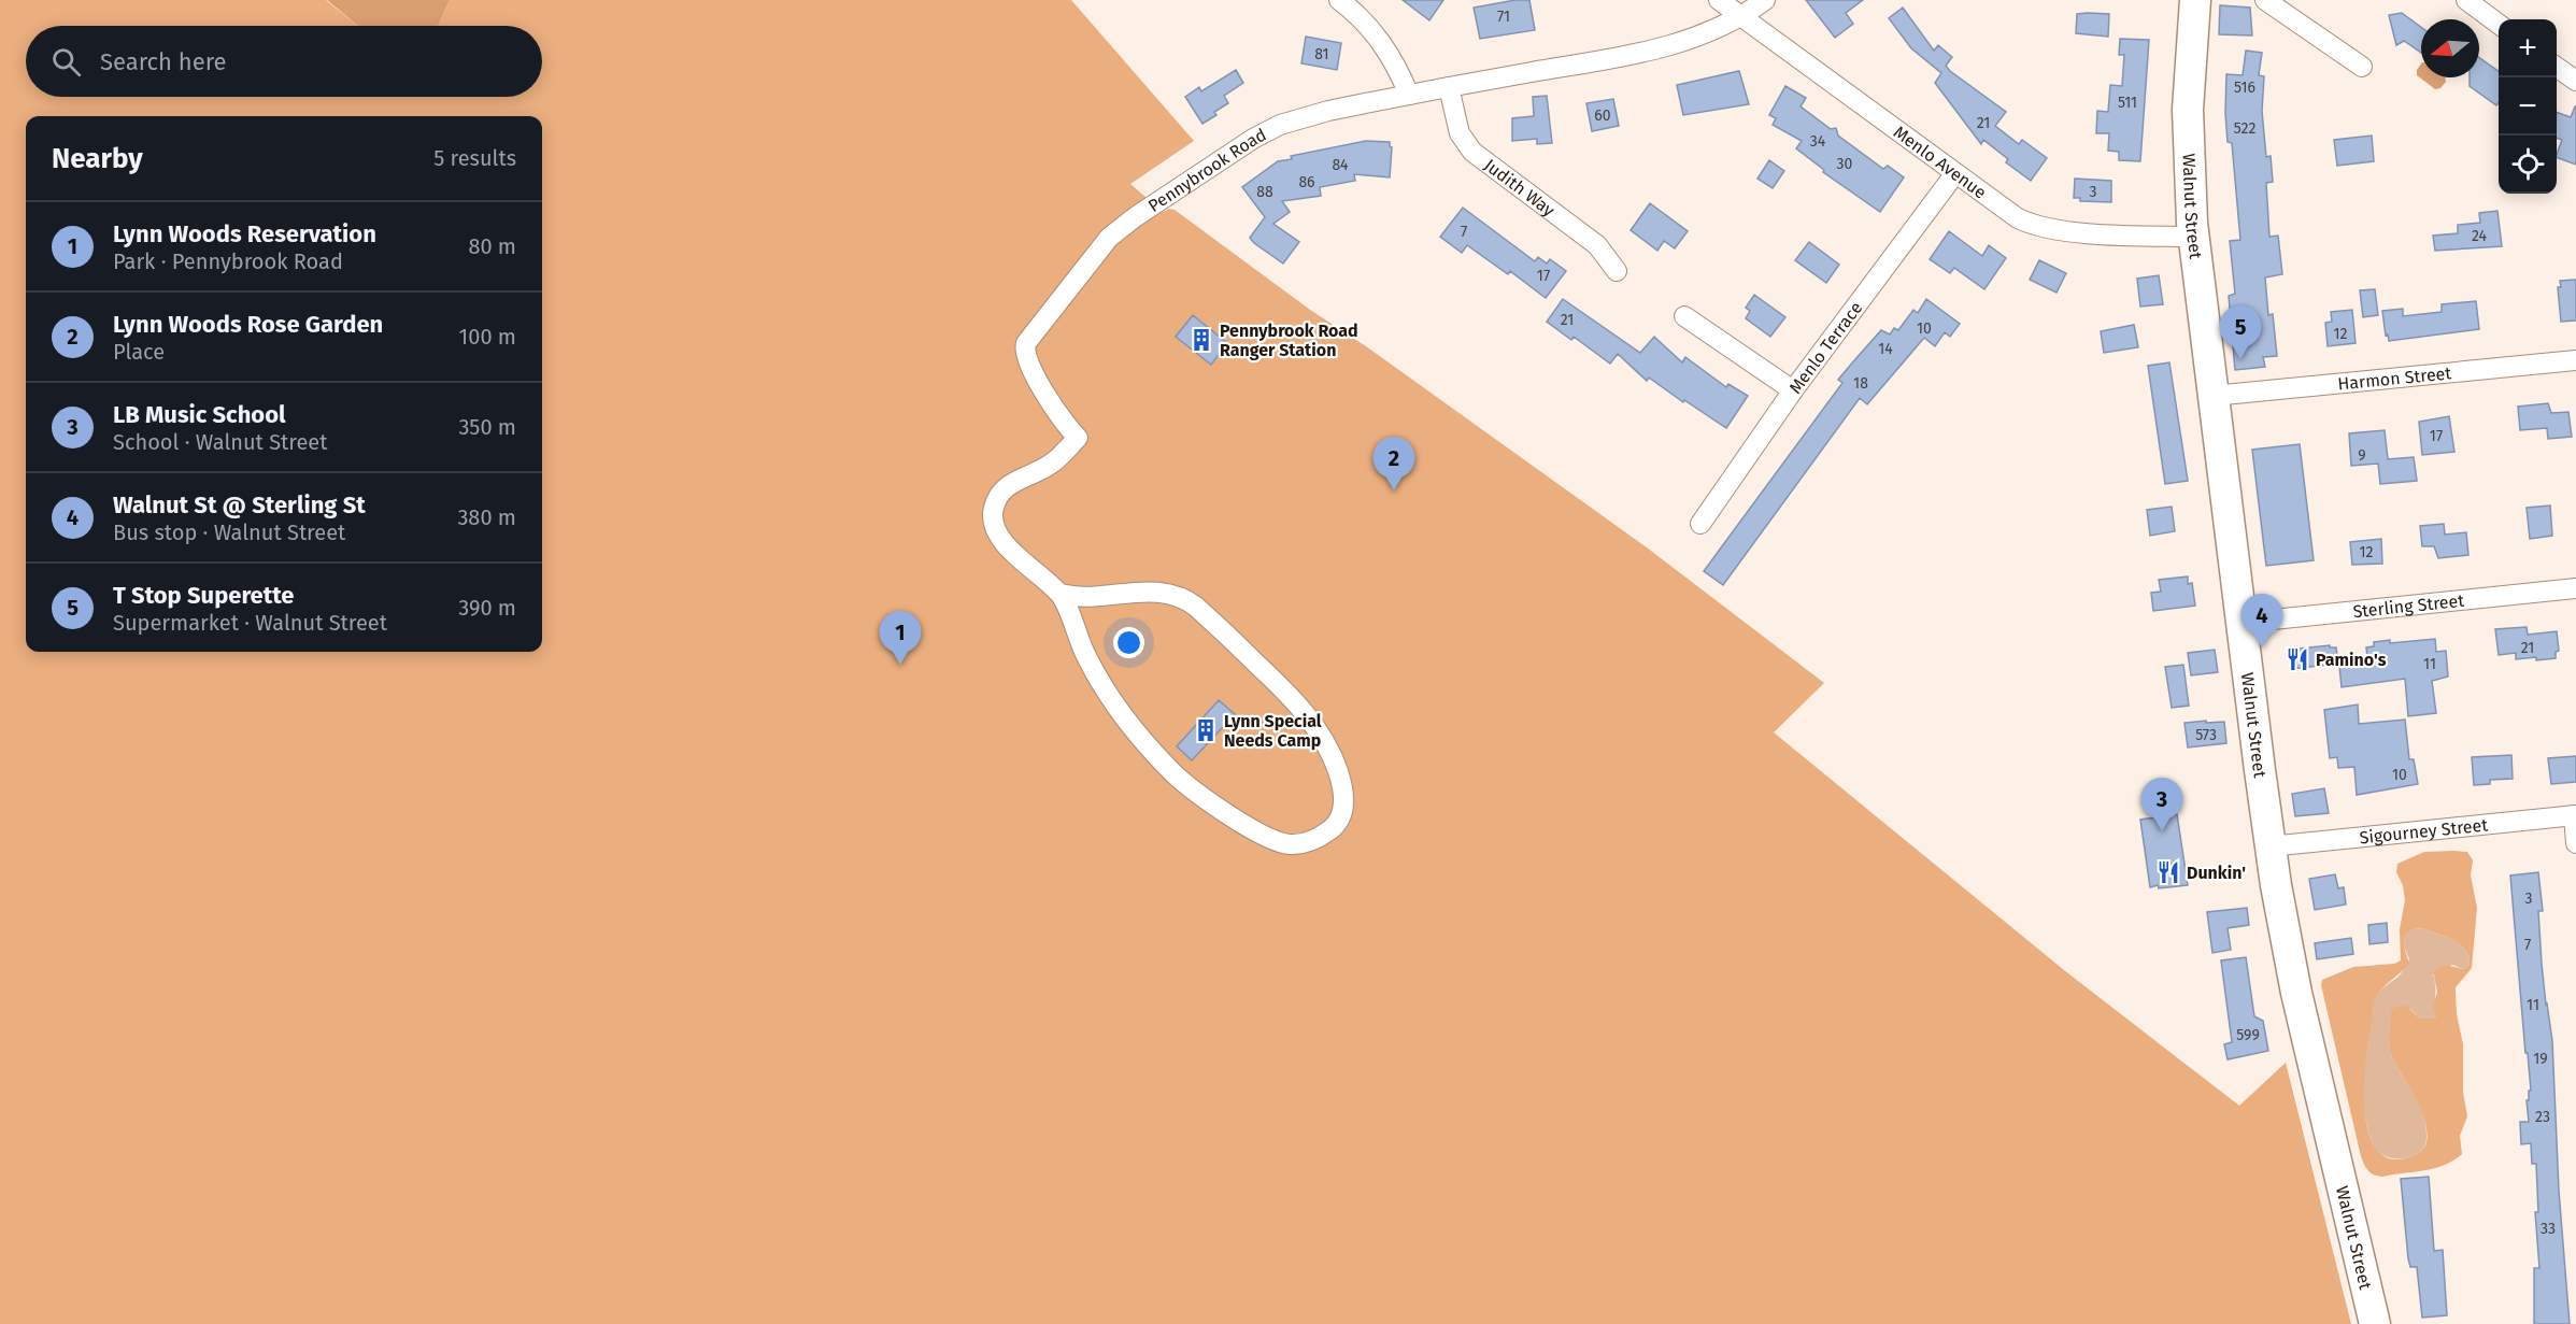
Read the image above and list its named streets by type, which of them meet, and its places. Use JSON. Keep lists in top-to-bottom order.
{
  "streets": {
    "main road": ["Walnut Street"],
    "street": [
      "Menlo Avenue",
      "Pennybrook Road",
      "Judith Way",
      "Menlo Terrace",
      "Harmon Street",
      "Sterling Street",
      "Sigourney Street"
    ]
  },
  "crossings": [
    ["Menlo Avenue", "Pennybrook Road"],
    ["Menlo Avenue", "Walnut Street"],
    ["Menlo Avenue", "Menlo Terrace"],
    ["Pennybrook Road", "Judith Way"],
    ["Walnut Street", "Harmon Street"],
    ["Walnut Street", "Sterling Street"],
    ["Walnut Street", "Sigourney Street"]
  ],
  "places": {
    "building": ["Pennybrook Road Ranger Station", "Lynn Special Needs Camp"],
    "restaurant": ["Pamino's", "Dunkin'"]
  },
  "house_numbers": [
    "71",
    "81",
    "516",
    "511",
    "60",
    "21",
    "522",
    "34",
    "30",
    "84",
    "86",
    "88",
    "3",
    "7",
    "24",
    "17",
    "21",
    "10",
    "12",
    "14",
    "18",
    "17",
    "9",
    "12",
    "21",
    "11",
    "573",
    "10",
    "3",
    "7",
    "11",
    "599",
    "19",
    "23",
    "33"
  ],
  "north": "left",
  "page": {
    "map_buttons": ["+", "−"],
    "search": "Search here",
    "heading": ["Nearby", "5 results"],
    "list": [
      {
        "mark": "1",
        "name": "Lynn Woods Reservation",
        "note": "Park · Pennybrook Road",
        "value": "80 m"
      },
      {
        "mark": "2",
        "name": "Lynn Woods Rose Garden",
        "note": "Place",
        "value": "100 m"
      },
      {
        "mark": "3",
        "name": "LB Music School",
        "note": "School · Walnut Street",
        "value": "350 m"
      },
      {
        "mark": "4",
        "name": "Walnut St @ Sterling St",
        "note": "Bus stop · Walnut Street",
        "value": "380 m"
      },
      {
        "mark": "5",
        "name": "T Stop Superette",
        "note": "Supermarket · Walnut Street",
        "value": "390 m"
      }
    ],
    "pins": [
      "5",
      "2",
      "4",
      "1",
      "3"
    ]
  }
}
